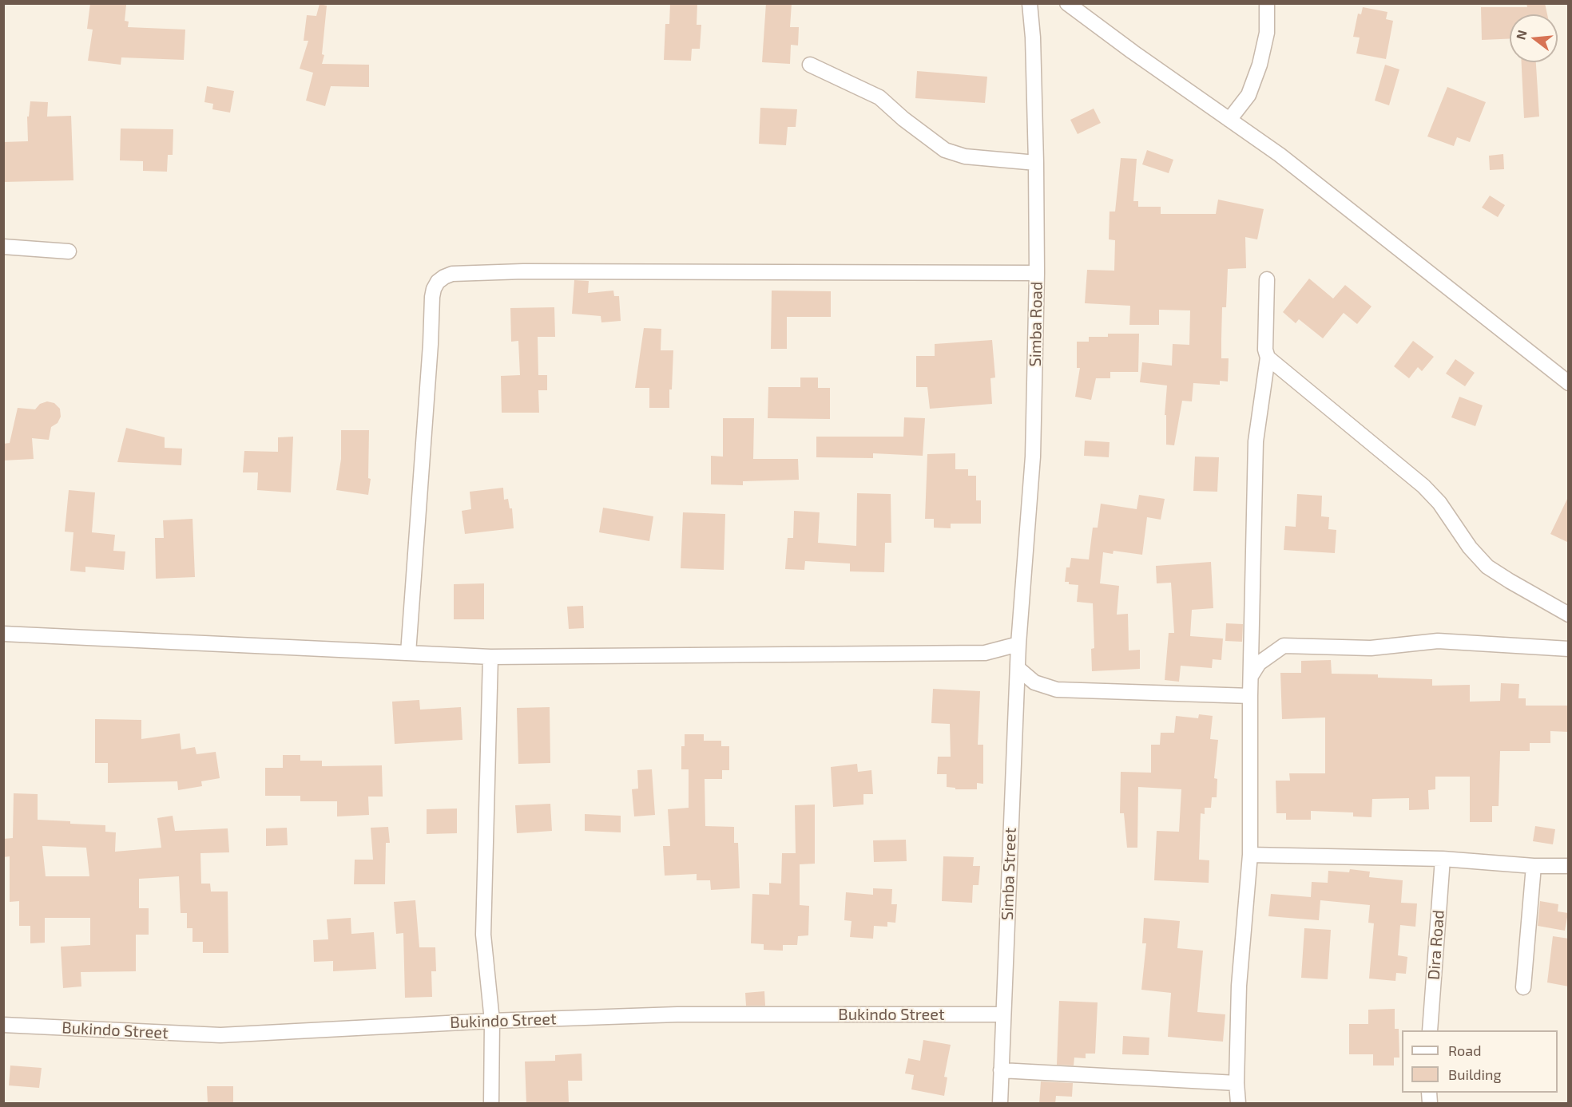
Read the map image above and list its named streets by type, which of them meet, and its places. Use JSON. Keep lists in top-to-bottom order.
{
  "streets": {
    "street": [
      "Simba Road",
      "Simba Street",
      "Dira Road",
      "Bukindo Street"
    ]
  },
  "crossings": [
    ["Simba Road", "Simba Street"],
    ["Simba Street", "Bukindo Street"]
  ],
  "legend": ["Road", "Building"],
  "north": "left"
}
